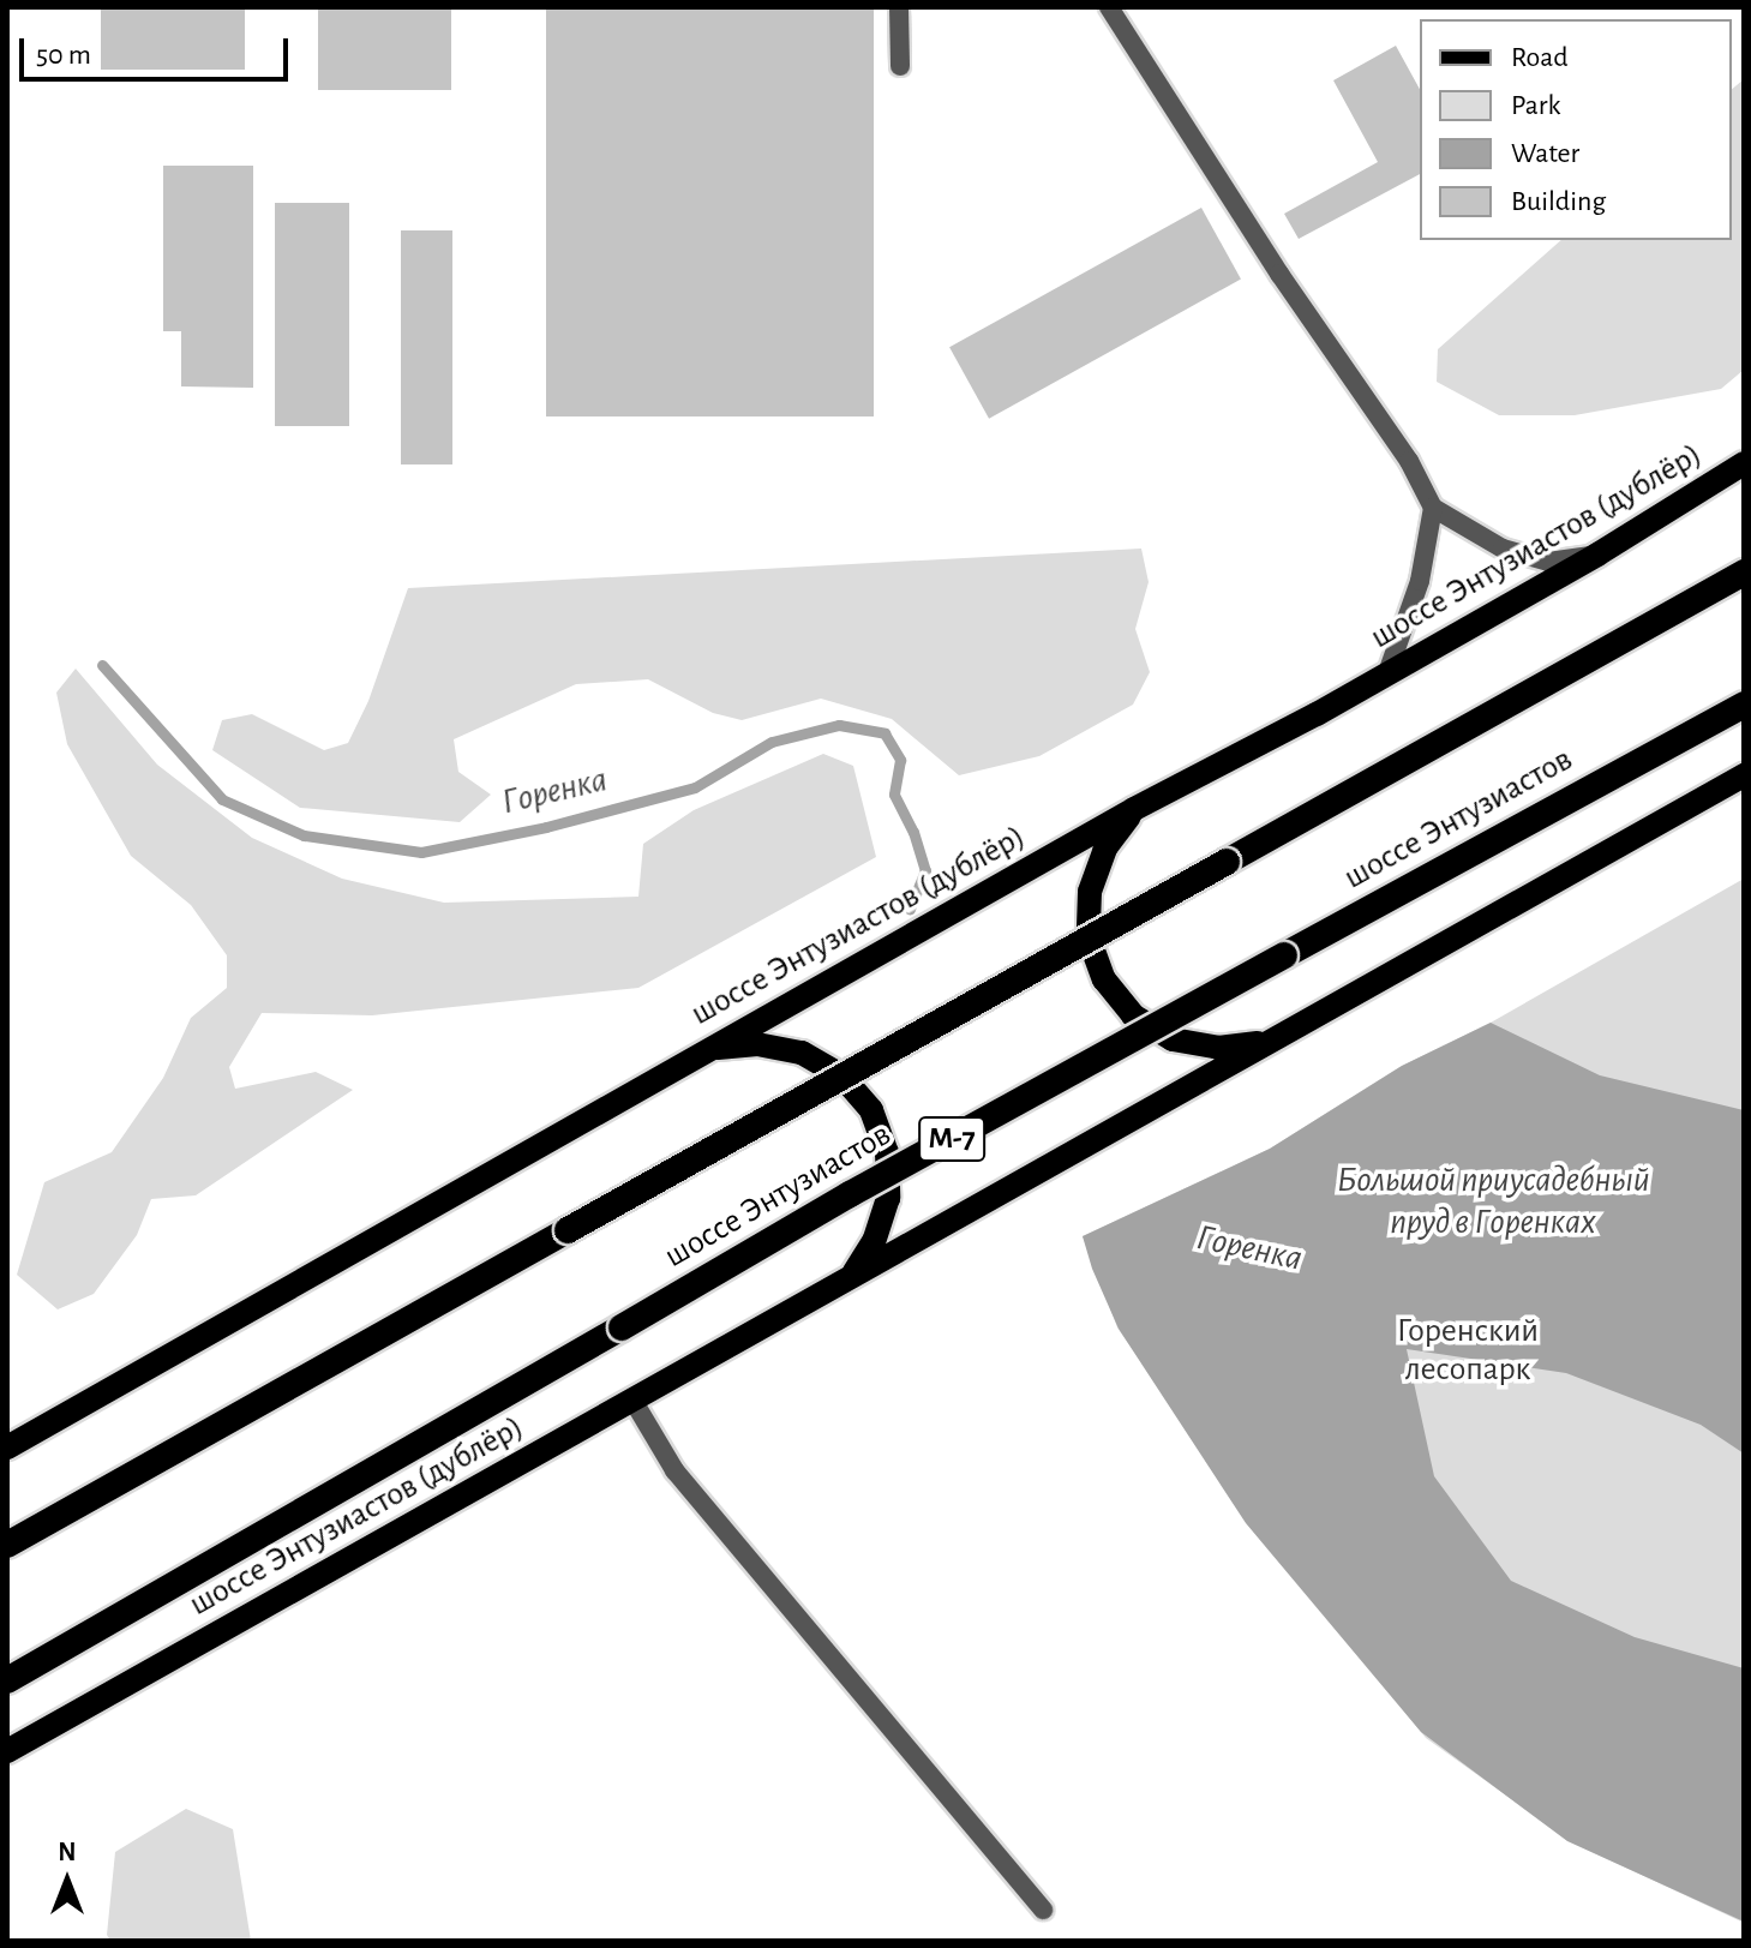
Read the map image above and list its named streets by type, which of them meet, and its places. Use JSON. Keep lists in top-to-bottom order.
{
  "streets": {
    "highway": ["шоссе Энтузиастов", "М-7"],
    "main road": ["шоссе Энтузиастов (дублёр)"]
  },
  "water": ["Горенка", "Большой приусадебный пруд в Горенках"],
  "parks": ["Горенский лесопарк"],
  "legend": [
    "Road",
    "Park",
    "Water",
    "Building"
  ],
  "scale_bar": "50 m",
  "north": "top"
}
